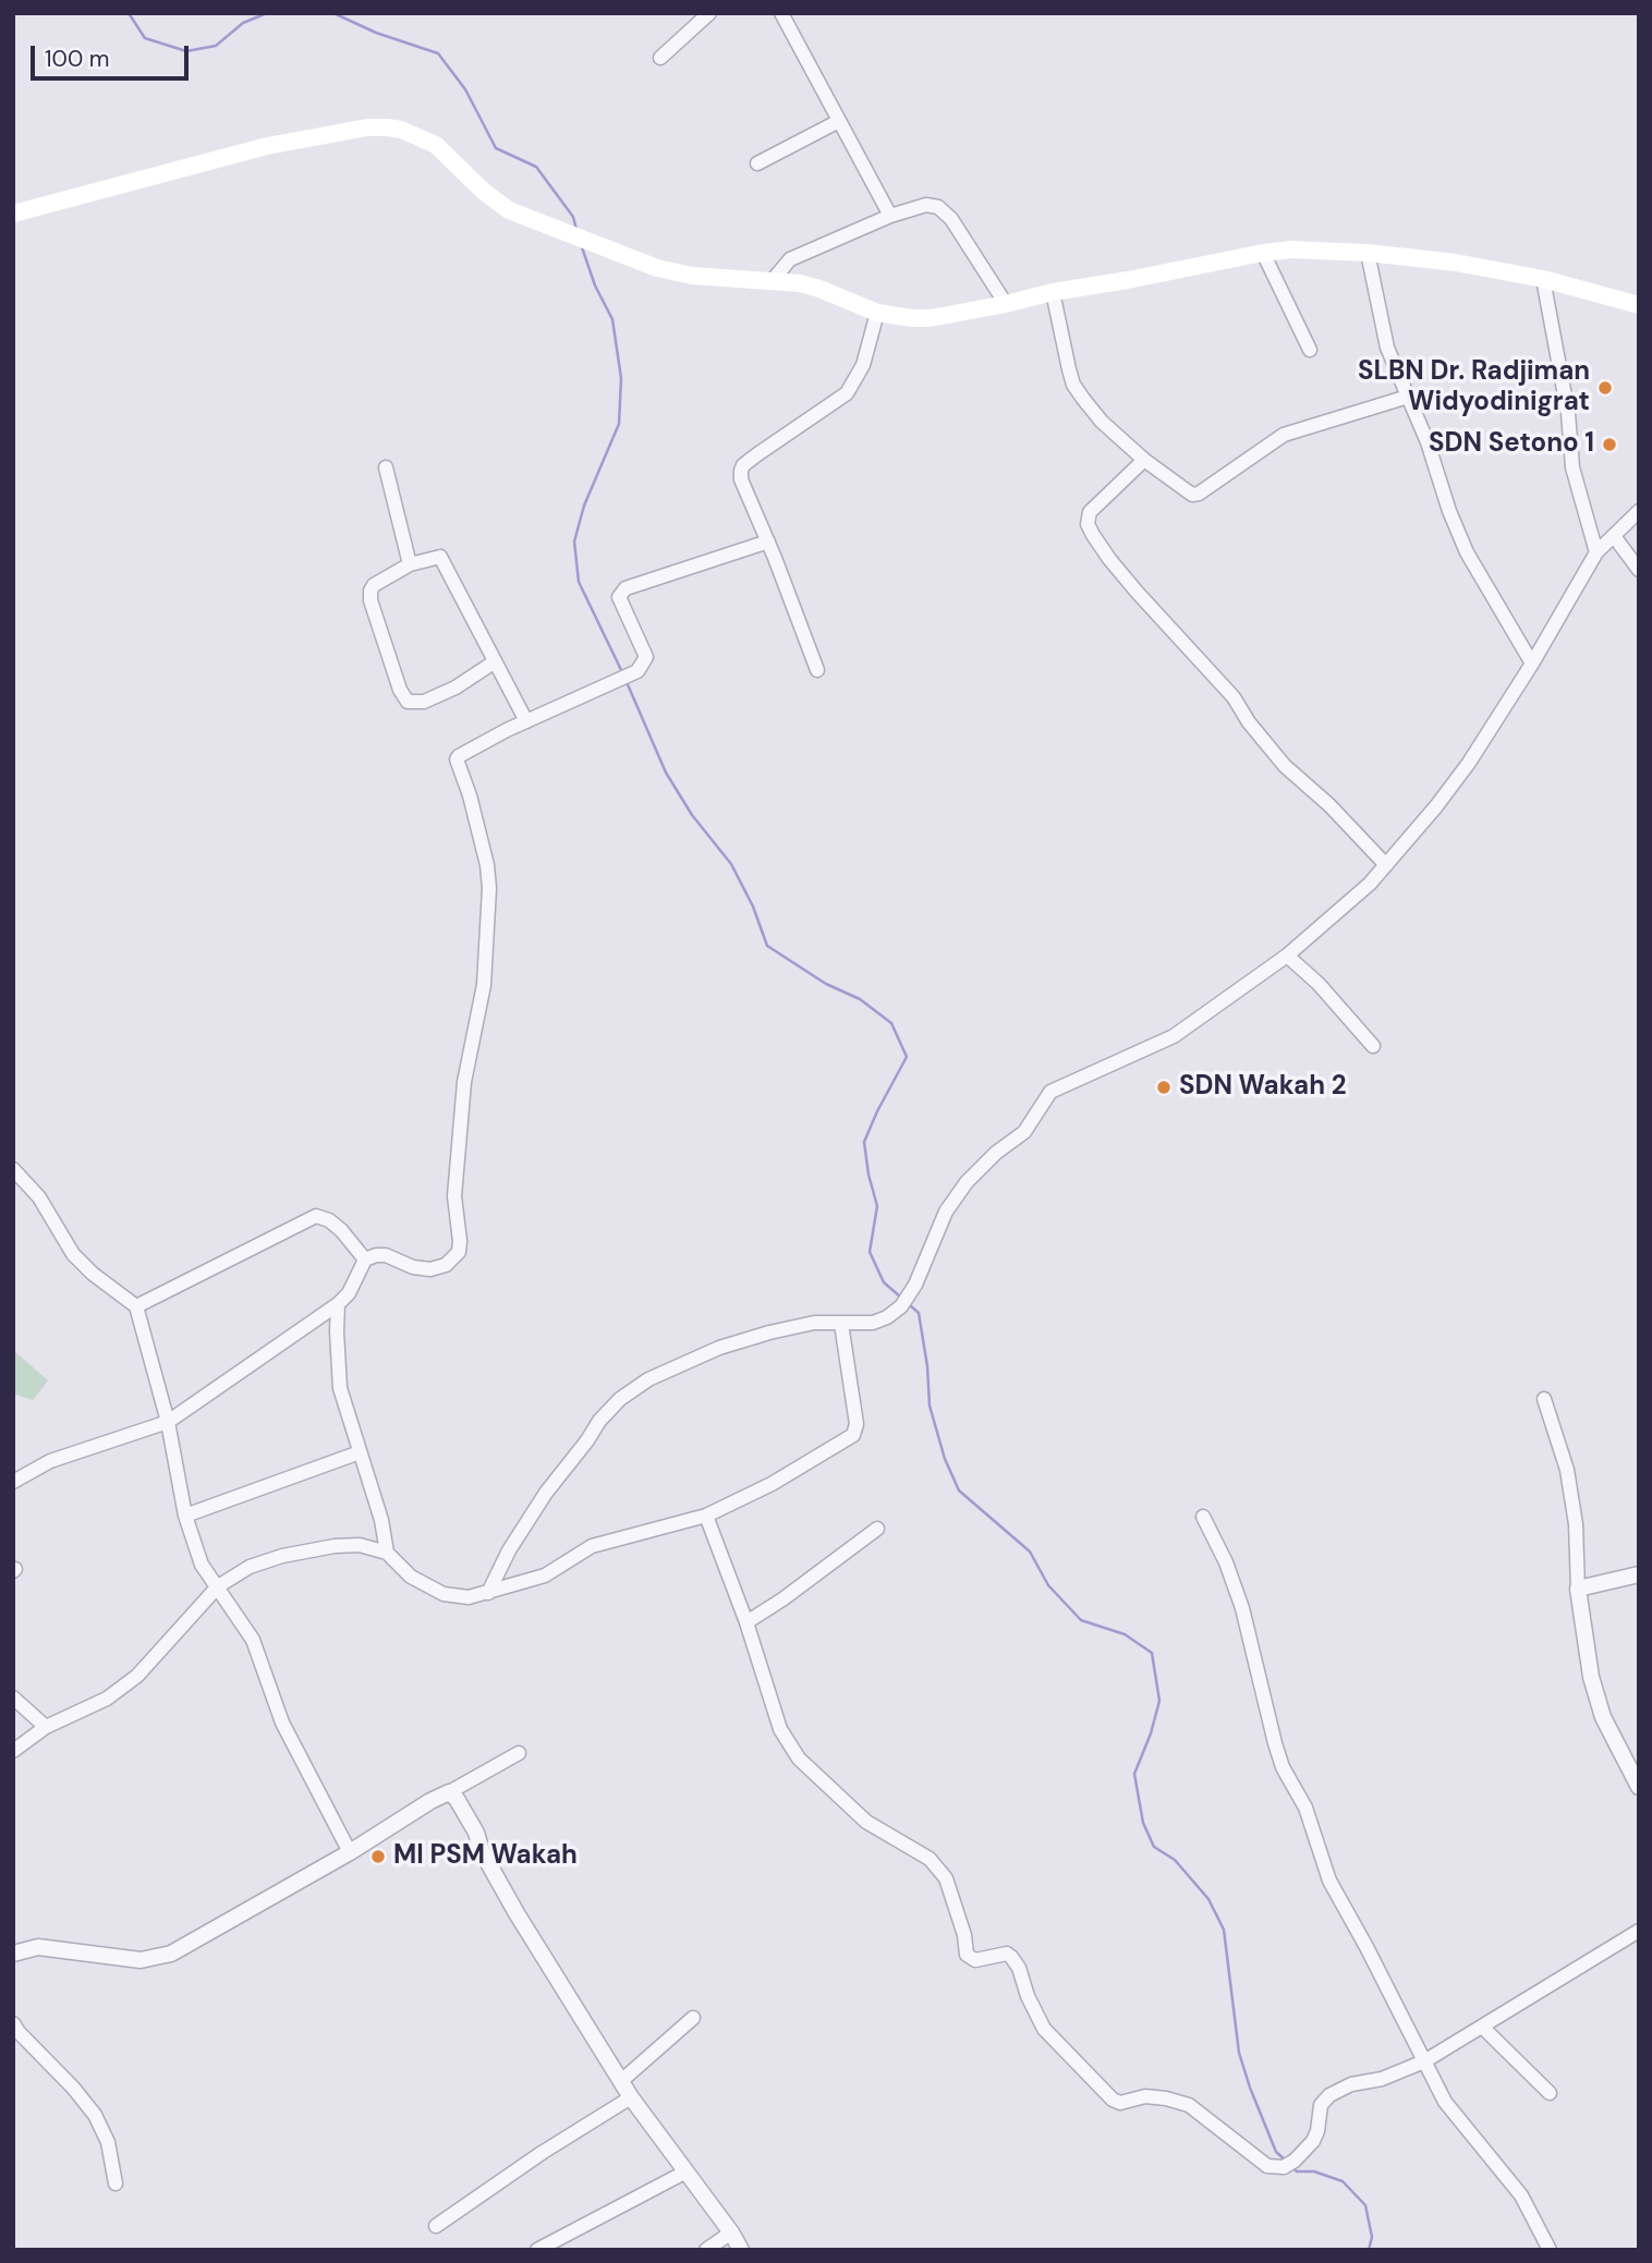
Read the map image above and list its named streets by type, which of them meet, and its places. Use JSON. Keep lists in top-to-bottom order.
{
  "places": [
    "SLBN Dr. Radjiman Widyodinigrat",
    "SDN Setono 1",
    "SDN Wakah 2",
    "MI PSM Wakah"
  ],
  "scale_bar": "100 m"
}
